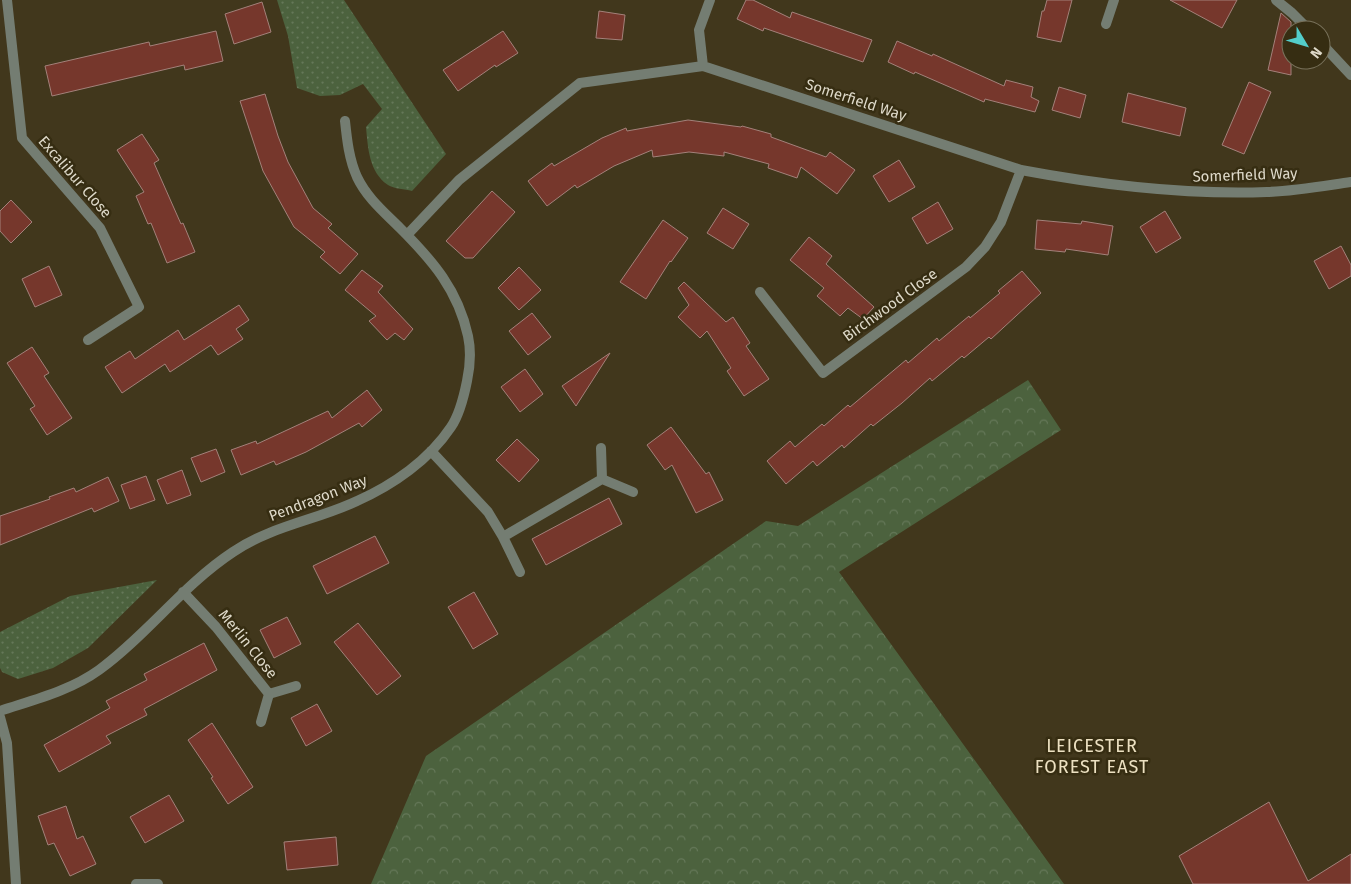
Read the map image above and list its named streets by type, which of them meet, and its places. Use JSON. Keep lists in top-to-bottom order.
{
  "streets": {
    "street": [
      "Somerfield Way",
      "Excalibur Close",
      "Birchwood Close",
      "Pendragon Way",
      "Merlin Close"
    ]
  },
  "crossings": [
    ["Somerfield Way", "Birchwood Close"],
    ["Somerfield Way", "Pendragon Way"],
    ["Pendragon Way", "Merlin Close"]
  ],
  "districts": ["LEICESTER FOREST EAST"],
  "north": "bottom right"
}
